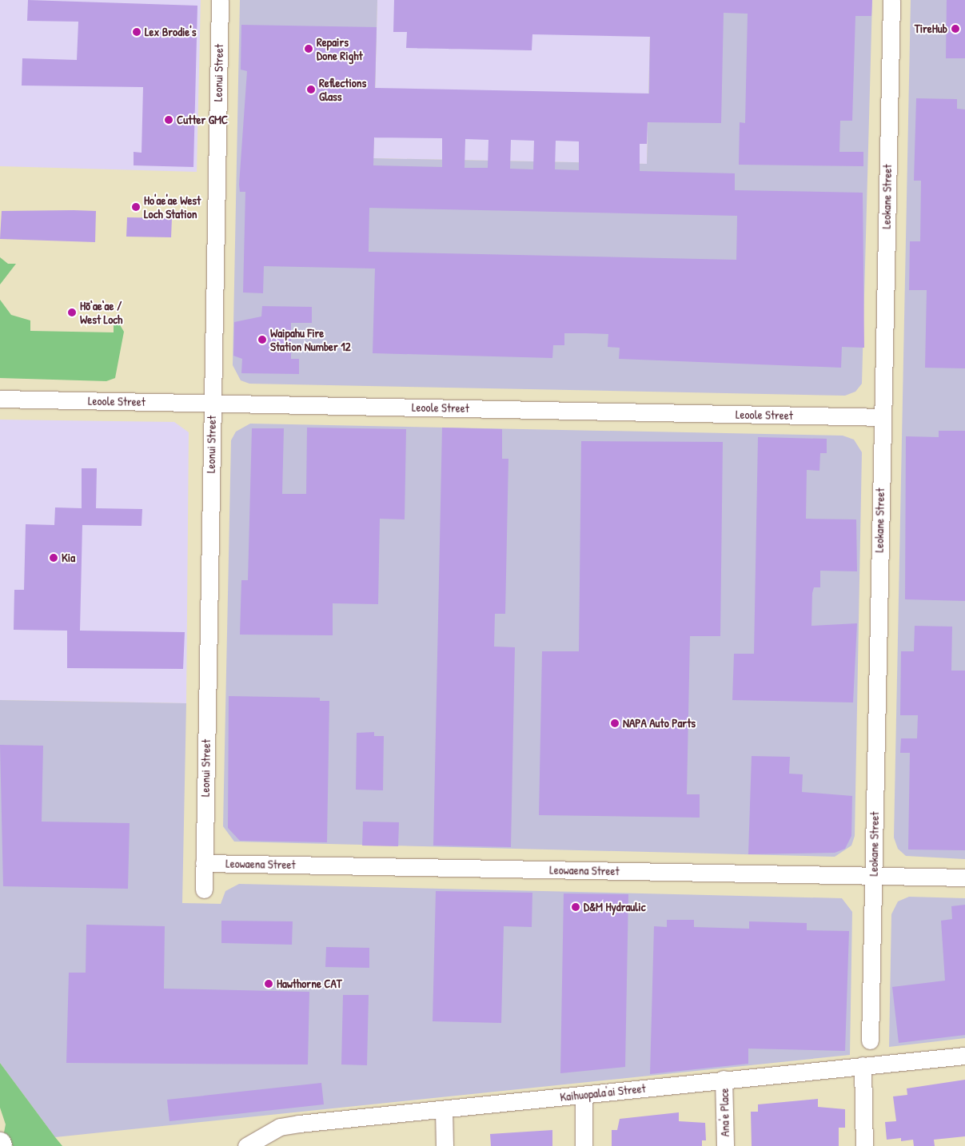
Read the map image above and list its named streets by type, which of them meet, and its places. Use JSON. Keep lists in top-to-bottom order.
{
  "streets": {
    "street": [
      "Leonui Street",
      "Leokane Street",
      "Leoole Street",
      "Leowaena Street",
      "Kaihuopala'ai Street",
      "Ana'e Place"
    ]
  },
  "crossings": [
    ["Leonui Street", "Leoole Street"],
    ["Leonui Street", "Leowaena Street"],
    ["Leokane Street", "Leoole Street"],
    ["Leokane Street", "Leowaena Street"],
    ["Kaihuopala'ai Street", "Ana'e Place"]
  ],
  "places": [
    "TireHub",
    "Lex Brodie's",
    "Repairs Done Right",
    "Reflections Glass",
    "Cutter GMC",
    "Ho'ae'ae West Loch Station",
    "Hō‘ae‘ae / West Loch",
    "Waipahu Fire Station Number 12",
    "Kia",
    "NAPA Auto Parts",
    "D&M Hydraulic",
    "Hawthorne CAT"
  ]
}
